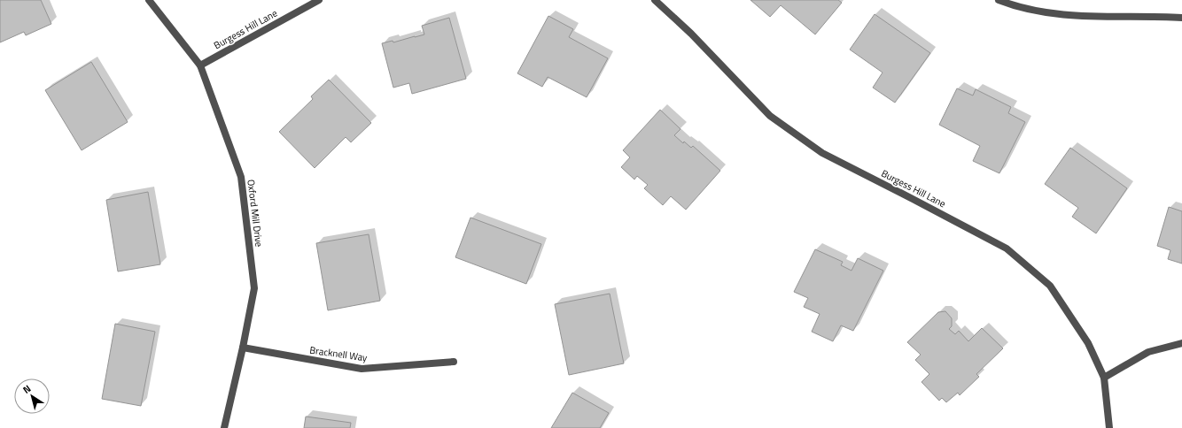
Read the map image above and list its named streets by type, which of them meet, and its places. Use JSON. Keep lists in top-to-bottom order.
{
  "streets": {
    "street": ["Burgess Hill Lane", "Oxford Mill Drive", "Bracknell Way"]
  },
  "crossings": [
    ["Burgess Hill Lane", "Oxford Mill Drive"],
    ["Oxford Mill Drive", "Bracknell Way"]
  ],
  "north": "top left"
}
